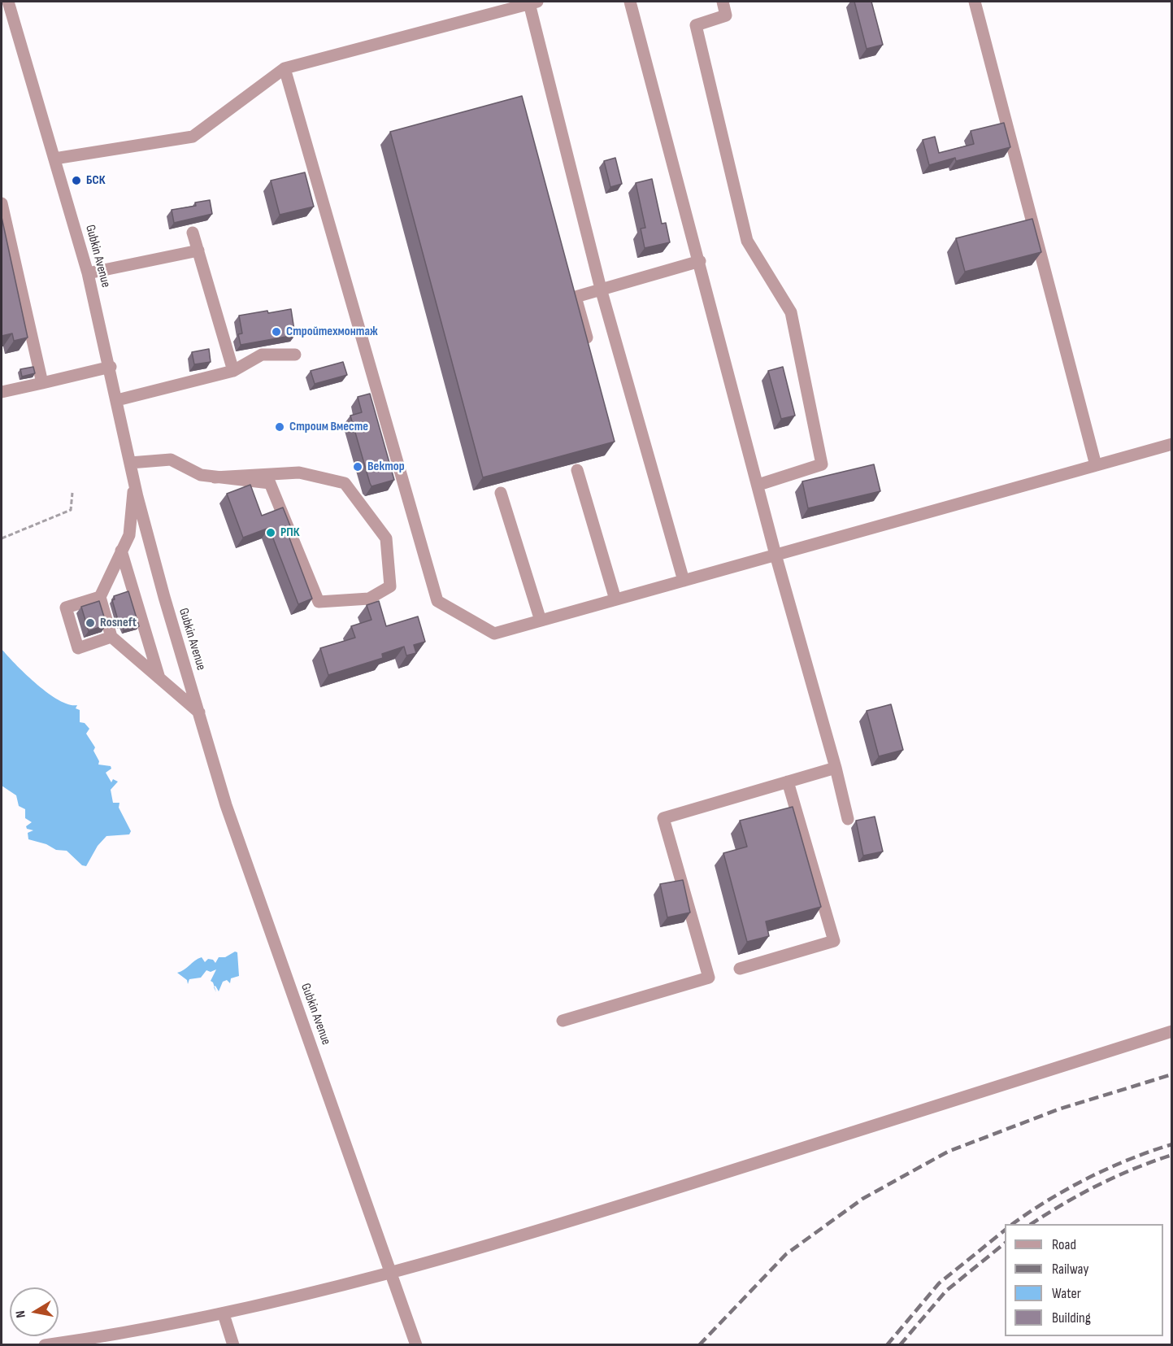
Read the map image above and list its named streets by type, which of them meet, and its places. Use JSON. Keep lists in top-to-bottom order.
{
  "streets": {
    "street": ["Gubkin Avenue"]
  },
  "places": [
    "БСК",
    "Стройтехмонтаж",
    "Строим Вместе",
    "Вектор",
    "РПК",
    "Rosneft"
  ],
  "legend": [
    "Road",
    "Railway",
    "Water",
    "Building"
  ],
  "north": "left"
}
